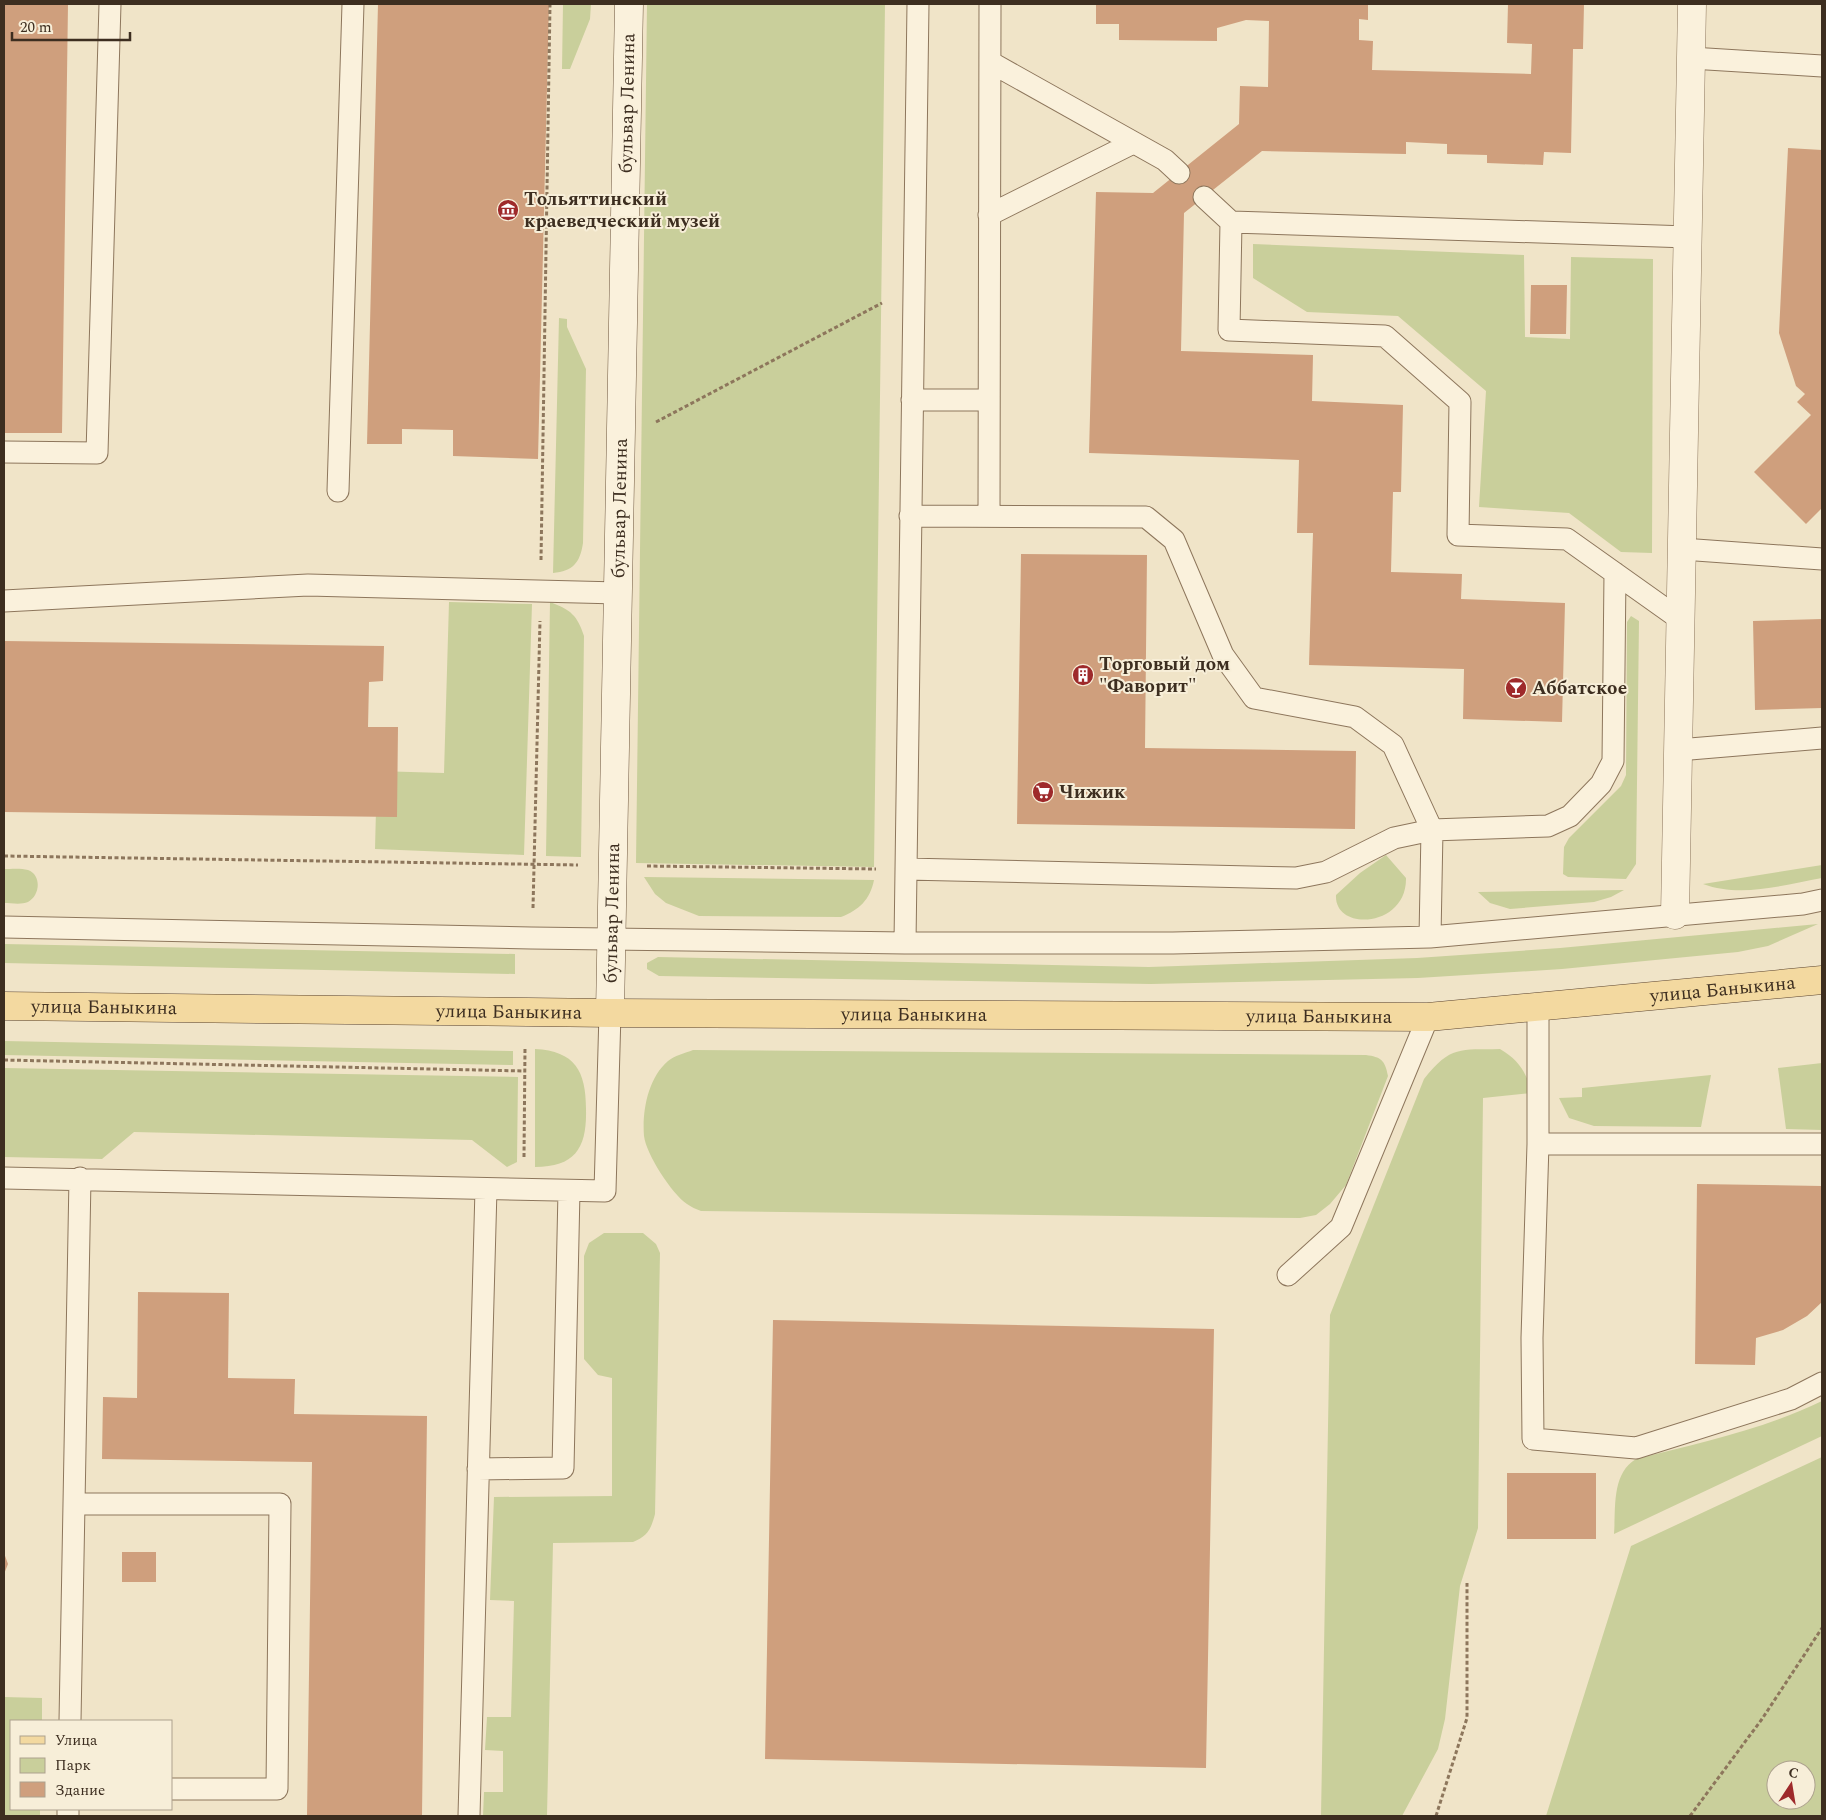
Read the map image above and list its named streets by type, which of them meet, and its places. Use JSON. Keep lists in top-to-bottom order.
{
  "streets": {
    "main road": ["улица Баныкина"],
    "street": ["бульвар Ленина"]
  },
  "crossings": [
    ["бульвар Ленина", "улица Баныкина"]
  ],
  "places": {
    "museum": ["Тольяттинский краеведческий музей"],
    "building": ["Торговый дом \"Фаворит\""],
    "bar": ["Аббатское"],
    "supermarket": ["Чижик"]
  },
  "legend": ["Улица", "Парк", "Здание"],
  "scale_bar": "20 m",
  "north": "top"
}
